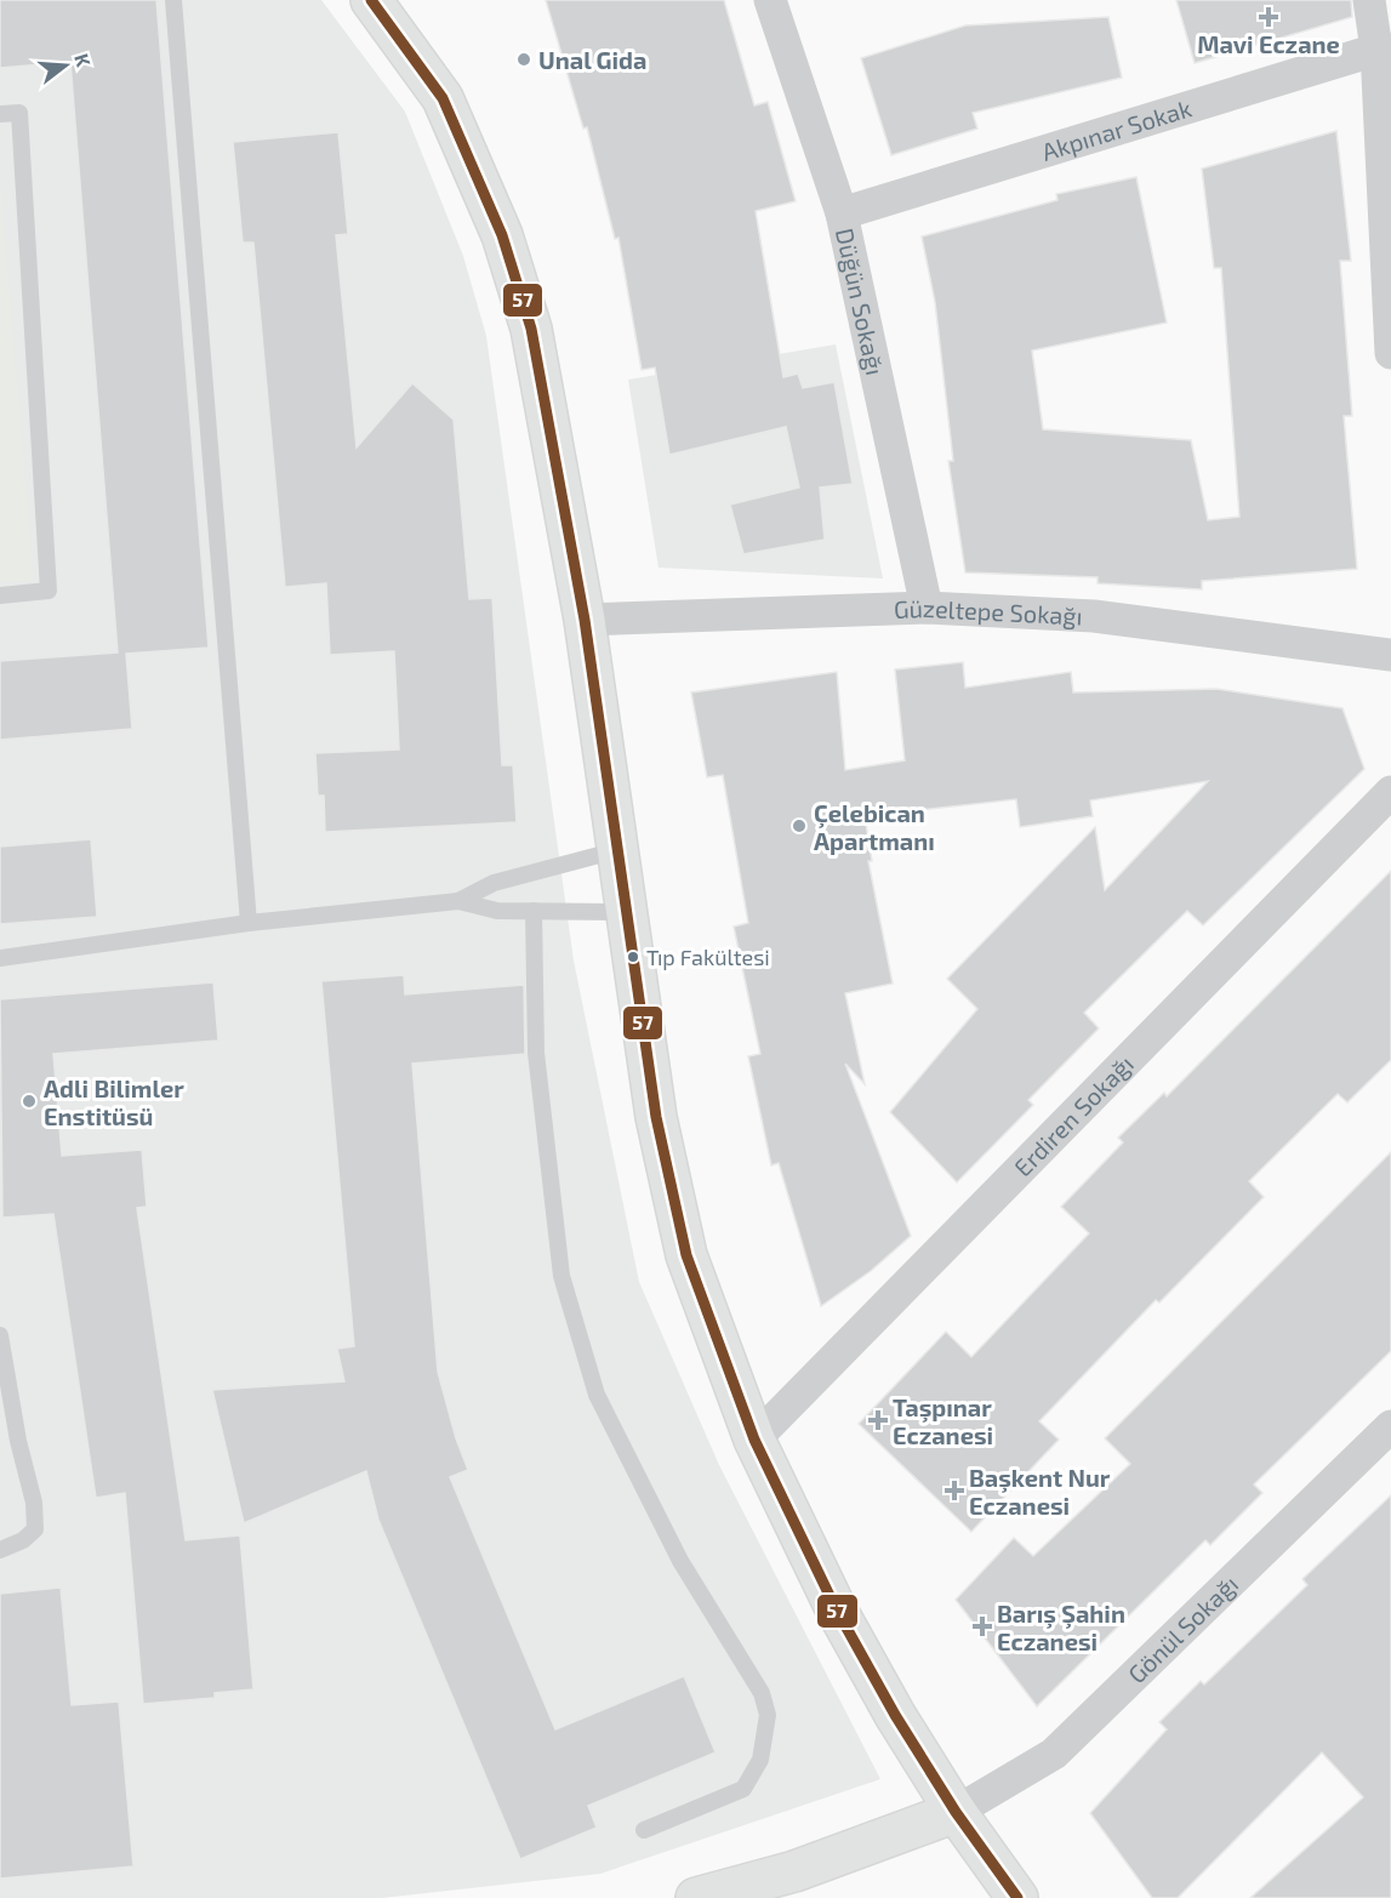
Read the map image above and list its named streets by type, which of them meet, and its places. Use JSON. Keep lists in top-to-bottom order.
{
  "streets": {
    "street": [
      "Akpınar Sokak",
      "Düğün Sokağı",
      "Güzeltepe Sokağı",
      "Erdiren Sokağı",
      "Gönül Sokağı"
    ]
  },
  "crossings": [
    ["Akpınar Sokak", "Düğün Sokağı"],
    ["Düğün Sokağı", "Güzeltepe Sokağı"]
  ],
  "places": {
    "health": [
      "Mavi Eczane",
      "Taşpınar Eczanesi",
      "Başkent Nur Eczanesi",
      "Barış Şahin Eczanesi"
    ],
    "other": [
      "Unal Gida",
      "Çelebican Apartmanı",
      "Tıp Fakültesi",
      "Adli Bilimler Enstitüsü"
    ]
  },
  "lines": ["transit line 57"],
  "north": "right"
}
